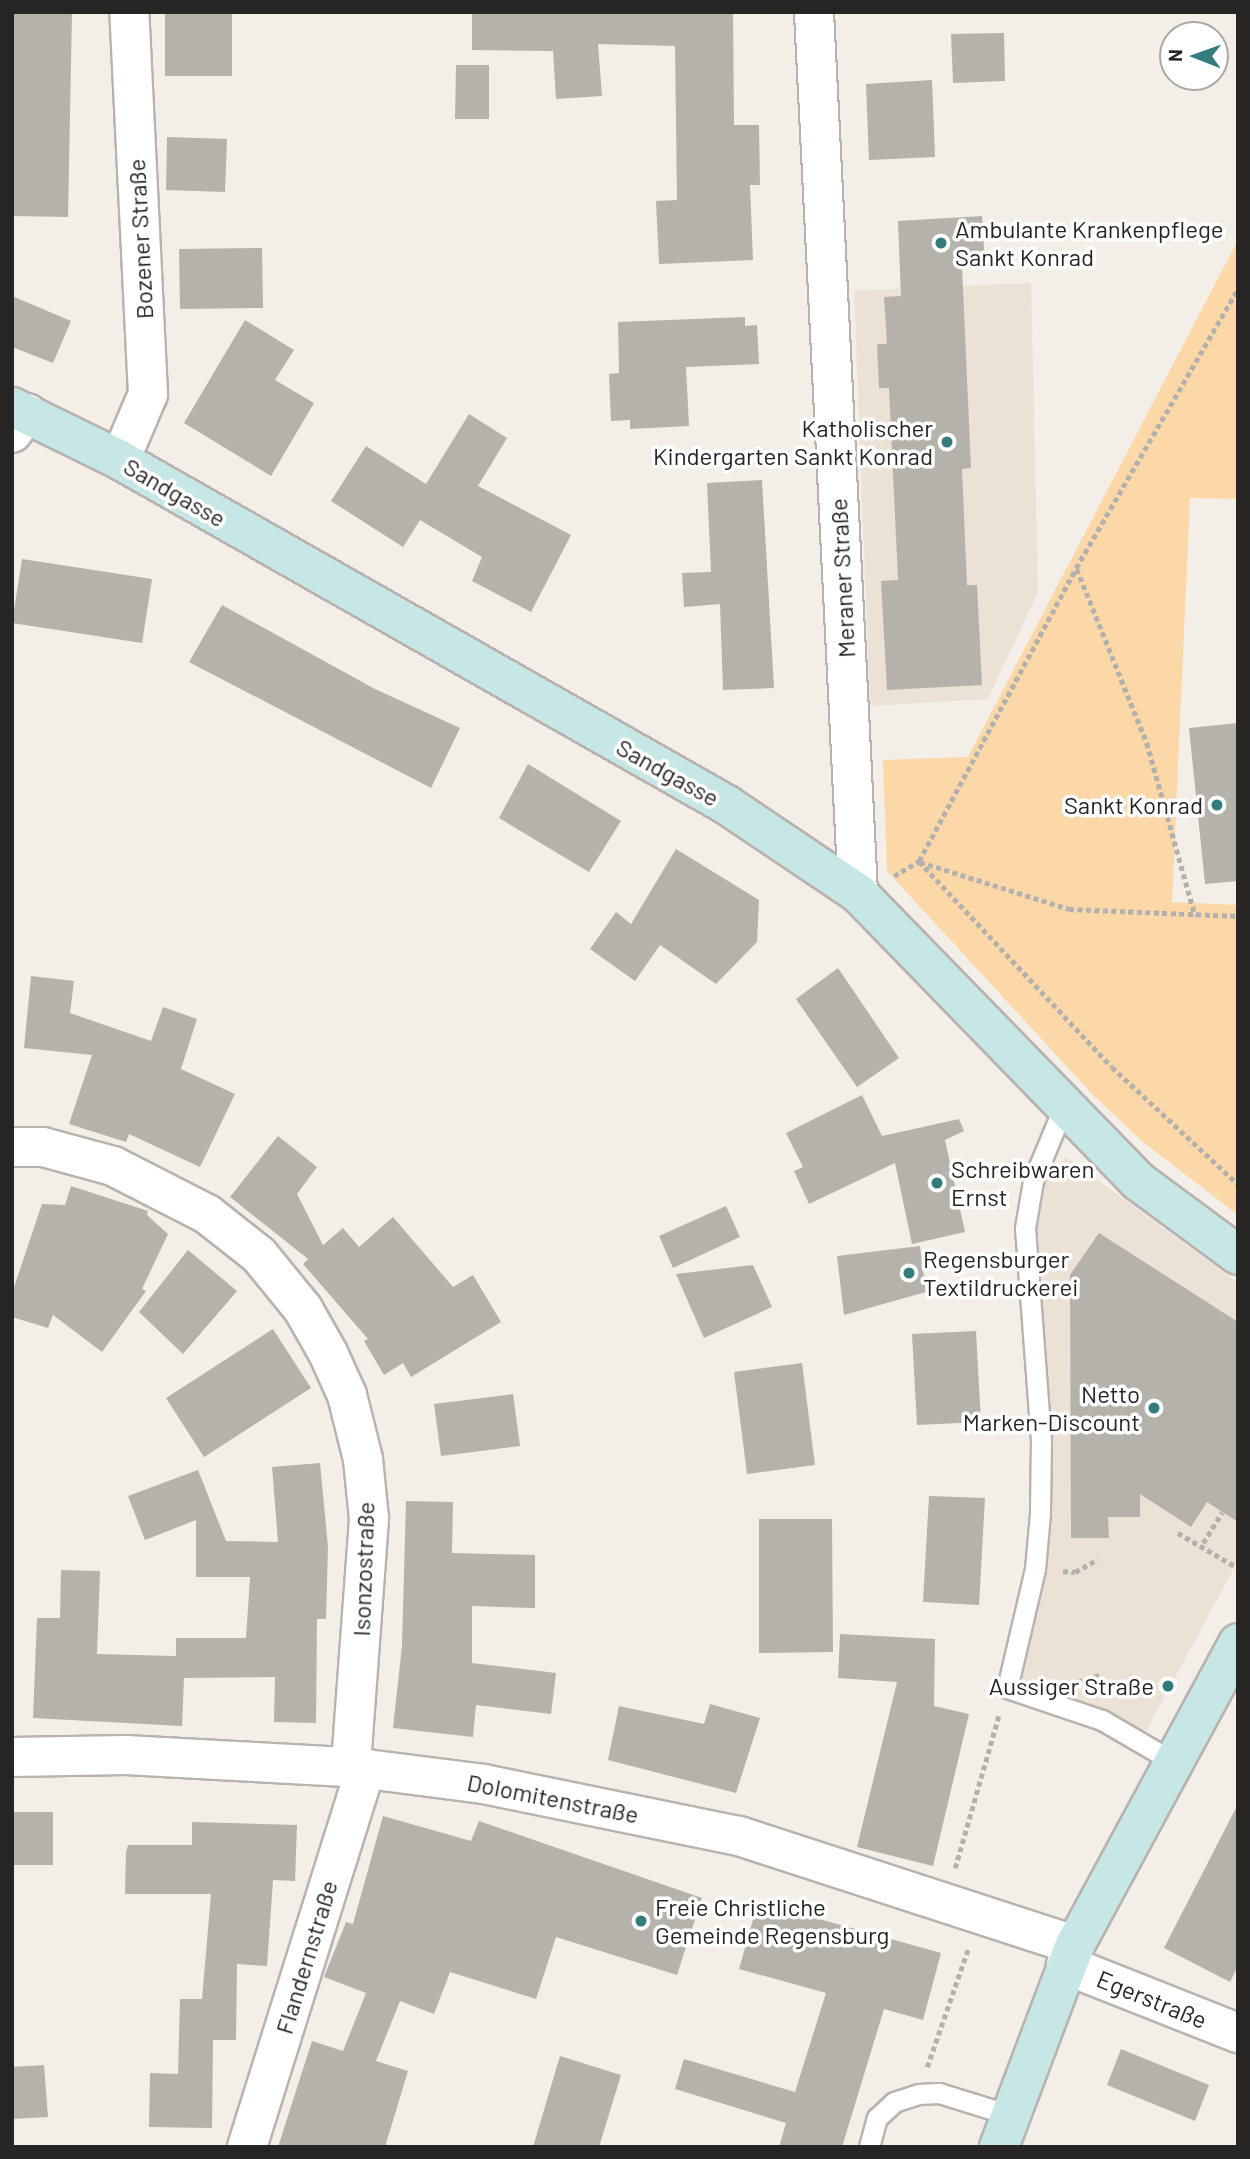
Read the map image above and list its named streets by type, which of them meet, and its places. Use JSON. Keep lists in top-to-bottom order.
{
  "streets": {
    "street": [
      "Bozener Straße",
      "Sandgasse",
      "Meraner Straße",
      "Isonzostraße",
      "Dolomitenstraße",
      "Flandernstraße",
      "Egerstraße"
    ]
  },
  "crossings": [
    ["Bozener Straße", "Sandgasse"],
    ["Sandgasse", "Meraner Straße"],
    ["Isonzostraße", "Dolomitenstraße"],
    ["Isonzostraße", "Flandernstraße"],
    ["Dolomitenstraße", "Flandernstraße"],
    ["Dolomitenstraße", "Egerstraße"]
  ],
  "places": [
    "Ambulante Krankenpflege Sankt Konrad",
    "Katholischer Kindergarten Sankt Konrad",
    "Sankt Konrad",
    "Schreibwaren Ernst",
    "Regensburger Textildruckerei",
    "Netto Marken-Discount",
    "Aussiger Straße",
    "Freie Christliche Gemeinde Regensburg"
  ],
  "north": "left"
}
